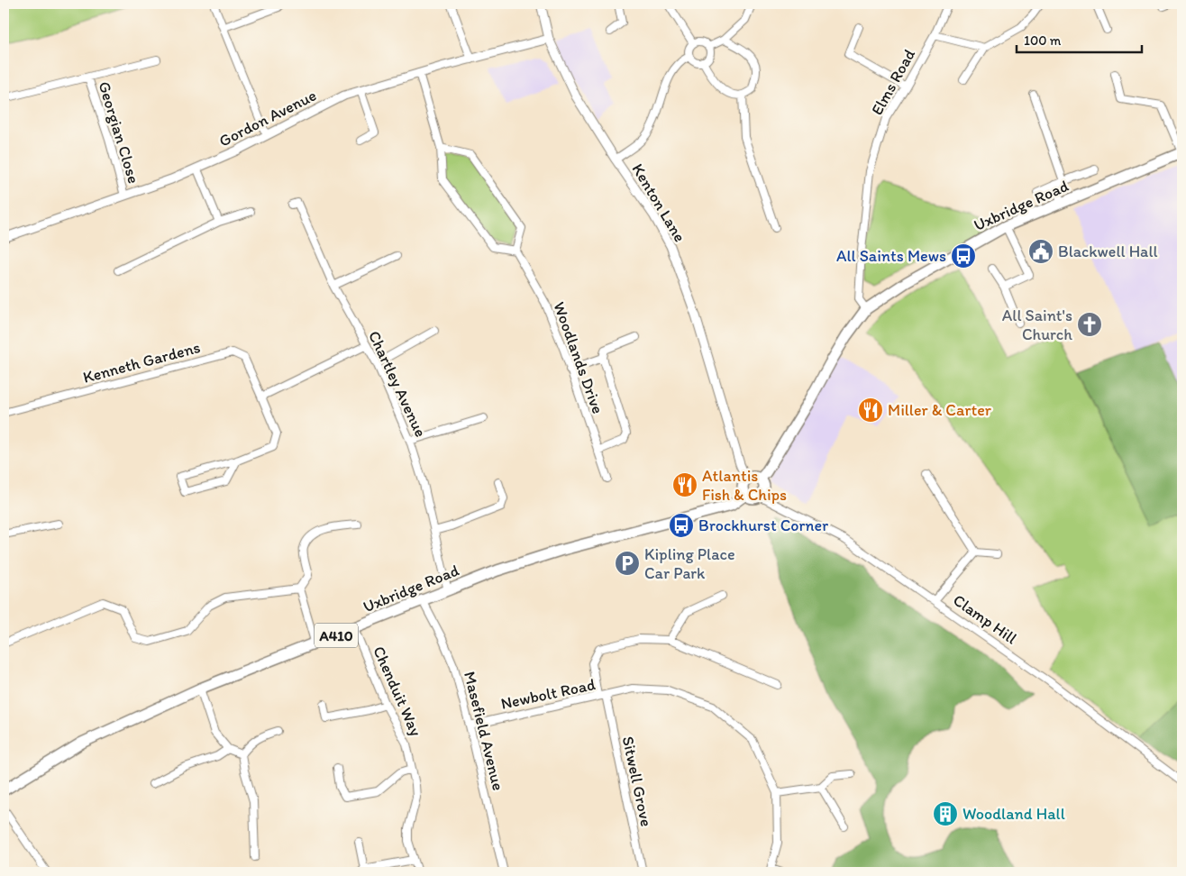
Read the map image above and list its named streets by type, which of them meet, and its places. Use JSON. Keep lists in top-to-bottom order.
{
  "streets": {
    "main road": ["Uxbridge Road", "A410"],
    "street": [
      "Elms Road",
      "Gordon Avenue",
      "Georgian Close",
      "Kenton Lane",
      "Woodlands Drive",
      "Kenneth Gardens",
      "Chartley Avenue",
      "Clamp Hill",
      "Chenduit Way",
      "Newbolt Road",
      "Masefield Avenue",
      "Sitwell Grove"
    ]
  },
  "crossings": [
    ["Elms Road", "Uxbridge Road"],
    ["Gordon Avenue", "Georgian Close"],
    ["Gordon Avenue", "Kenton Lane"],
    ["Kenton Lane", "Uxbridge Road"],
    ["Kenton Lane", "Clamp Hill"],
    ["Uxbridge Road", "Chartley Avenue"],
    ["Uxbridge Road", "Clamp Hill"],
    ["Uxbridge Road", "Chenduit Way"],
    ["Uxbridge Road", "Masefield Avenue"],
    ["Newbolt Road", "Masefield Avenue"],
    ["Newbolt Road", "Sitwell Grove"]
  ],
  "places": {
    "public building": ["Blackwell Hall"],
    "bus stop": ["All Saints Mews", "Brockhurst Corner"],
    "church": ["All Saint's Church"],
    "restaurant": ["Miller & Carter", "Atlantis Fish & Chips"],
    "parking": ["Kipling Place Car Park"],
    "building": ["Woodland Hall"]
  },
  "scale_bar": "100 m"
}
